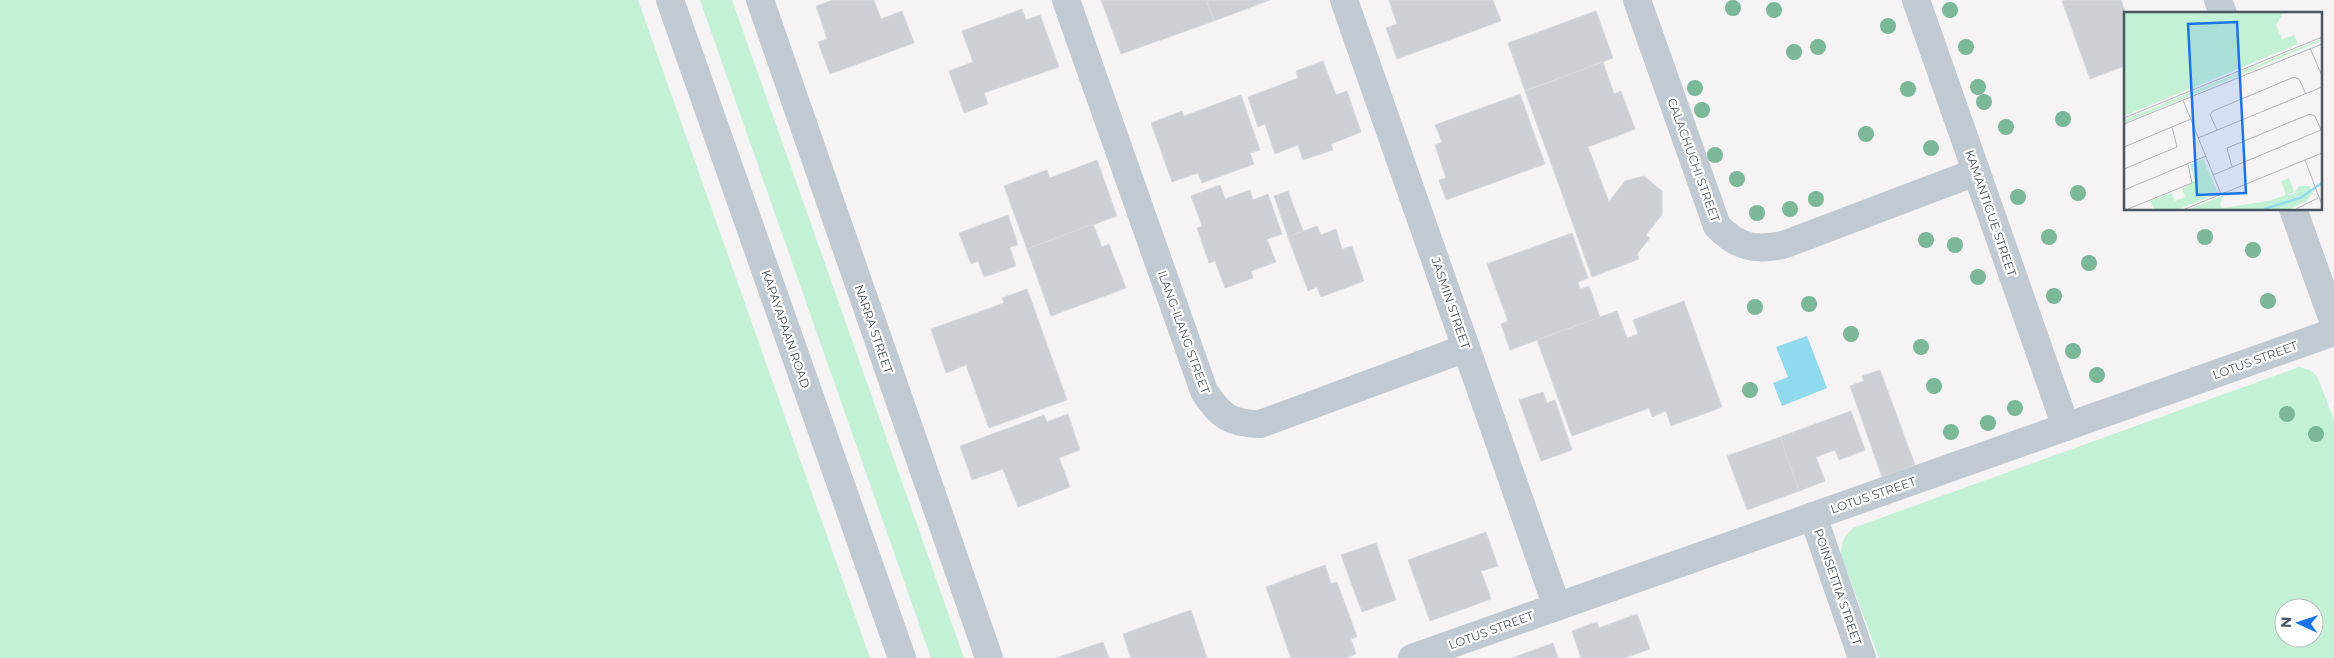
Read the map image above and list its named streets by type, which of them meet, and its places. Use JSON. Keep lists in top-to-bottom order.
{
  "streets": {
    "street": [
      "CALACHUCHI STREET",
      "KAMANTIGUE STREET",
      "JASMIN STREET",
      "KAPAYAPAAN ROAD",
      "NARRA STREET",
      "ILANG-ILANG STREET",
      "LOTUS STREET",
      "POINSETTIA STREET"
    ]
  },
  "crossings": [
    ["CALACHUCHI STREET", "KAMANTIGUE STREET"],
    ["KAMANTIGUE STREET", "LOTUS STREET"],
    ["JASMIN STREET", "ILANG-ILANG STREET"],
    ["JASMIN STREET", "LOTUS STREET"],
    ["LOTUS STREET", "POINSETTIA STREET"]
  ],
  "north": "left"
}
